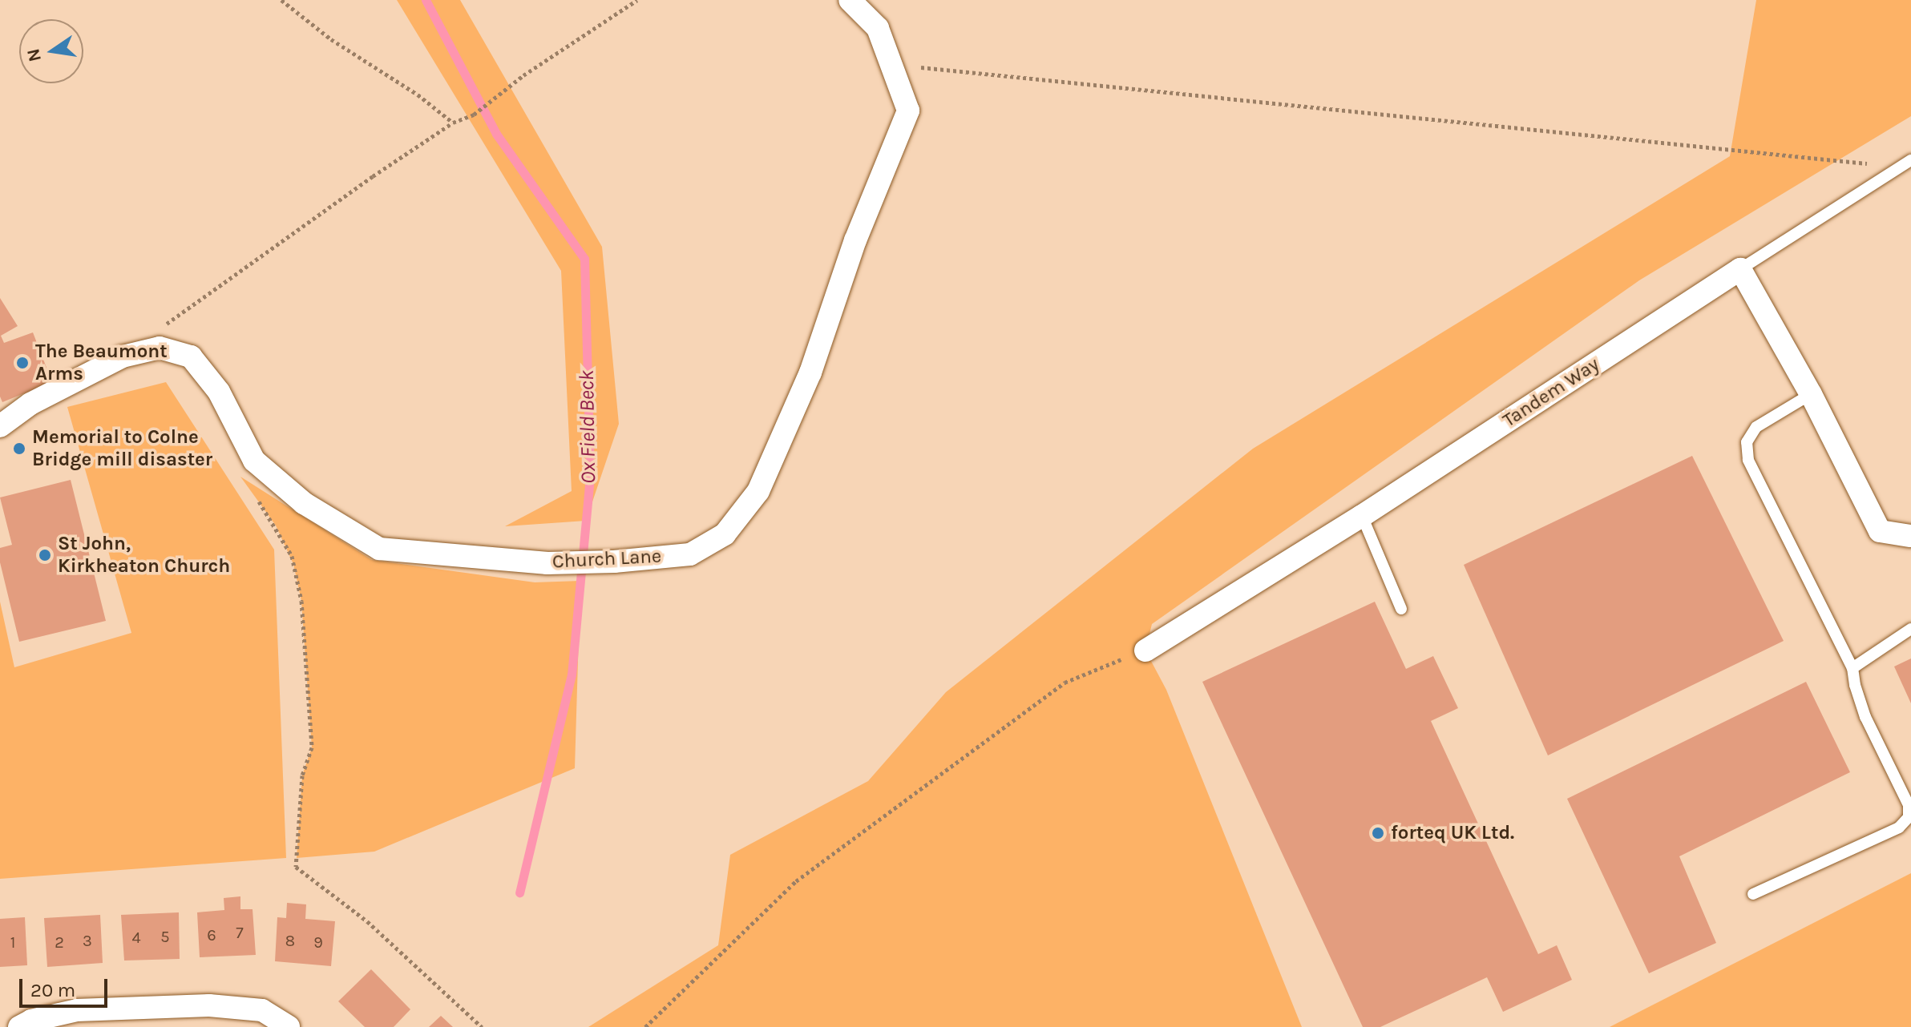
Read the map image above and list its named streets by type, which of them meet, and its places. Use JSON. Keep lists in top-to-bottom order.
{
  "streets": {
    "street": ["Tandem Way", "Church Lane"]
  },
  "water": ["Ox Field Beck"],
  "places": [
    "The Beaumont Arms",
    "Memorial to Colne Bridge mill disaster",
    "St John, Kirkheaton Church",
    "forteq UK Ltd."
  ],
  "house_numbers": [
    "7",
    "6",
    "5",
    "4",
    "3",
    "8",
    "1",
    "2",
    "9"
  ],
  "scale_bar": "20 m",
  "north": "left"
}
